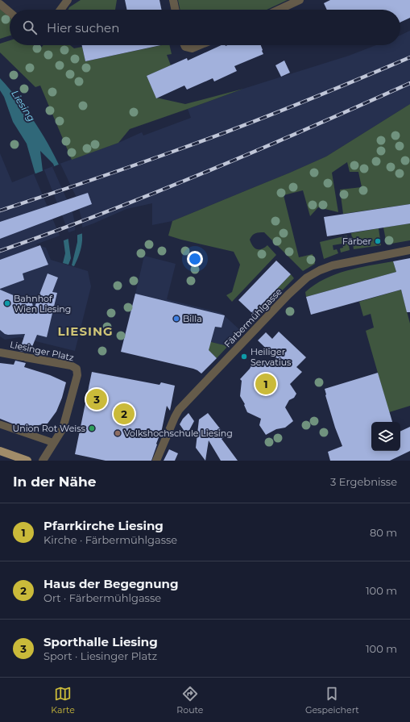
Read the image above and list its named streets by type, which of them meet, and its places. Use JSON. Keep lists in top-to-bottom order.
{
  "streets": {
    "street": ["Färbermühlgasse", "Liesinger Platz"]
  },
  "districts": ["LIESING"],
  "water": ["Liesing"],
  "places": [
    "Färber",
    "Bahnhof Wien Liesing",
    "Billa",
    "Heiliger Servatius",
    "Union Rot Weiss",
    "Volkshochschule Liesing"
  ],
  "page": {
    "search": "Hier suchen",
    "pins": ["1", "3", "2"],
    "heading": ["In der Nähe", "3 Ergebnisse"],
    "list": [
      {
        "mark": "1",
        "name": "Pfarrkirche Liesing",
        "note": "Kirche · Färbermühlgasse",
        "value": "80 m"
      },
      {
        "mark": "2",
        "name": "Haus der Begegnung",
        "note": "Ort · Färbermühlgasse",
        "value": "100 m"
      },
      {
        "mark": "3",
        "name": "Sporthalle Liesing",
        "note": "Sport · Liesinger Platz",
        "value": "100 m"
      }
    ],
    "nav": ["Karte", "Route", "Gespeichert"]
  }
}
